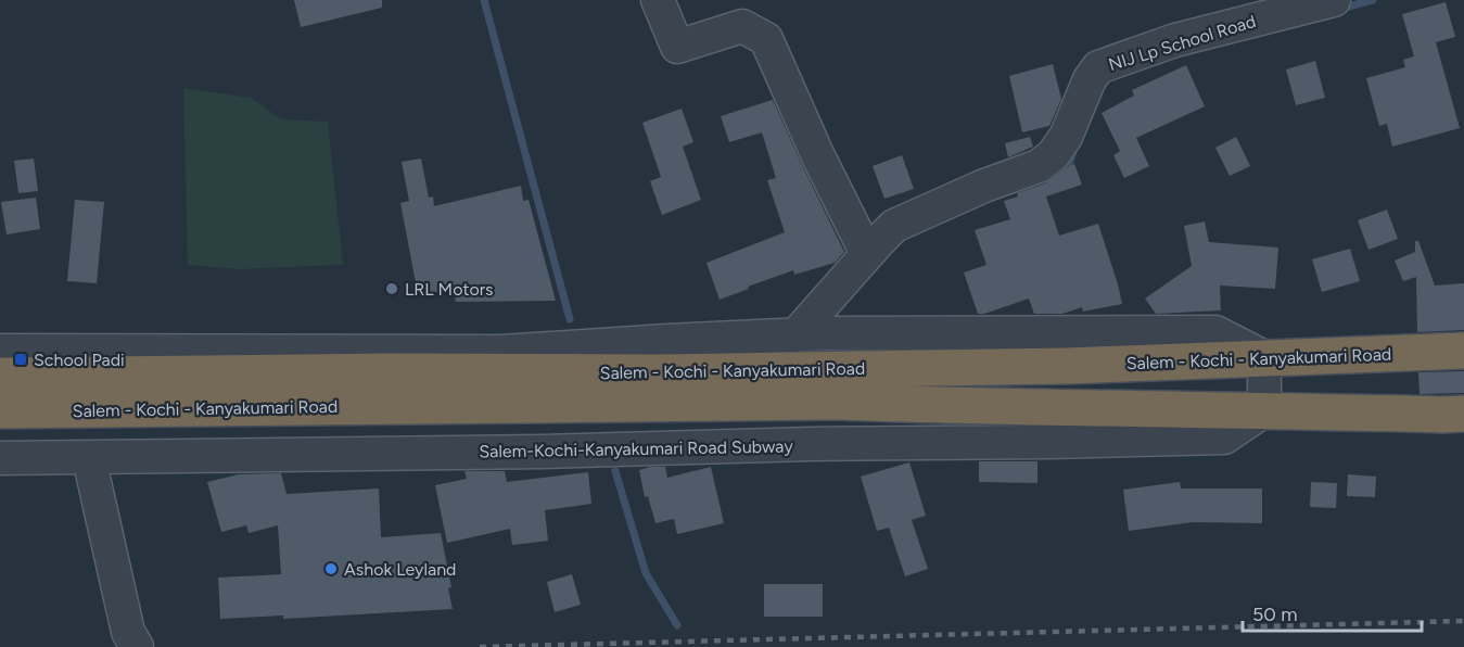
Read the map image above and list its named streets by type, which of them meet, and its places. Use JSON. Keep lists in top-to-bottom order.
{
  "streets": {
    "highway": ["Salem - Kochi - Kanyakumari Road"],
    "street": ["NIJ Lp School Road", "Salem-Kochi-Kanyakumari Road Subway"]
  },
  "crossings": [
    ["Salem - Kochi - Kanyakumari Road", "Salem-Kochi-Kanyakumari Road Subway"]
  ],
  "places": {
    "other": ["LRL Motors", "Ashok Leyland"],
    "transit": ["School Padi"]
  },
  "scale_bar": "50 m"
}
